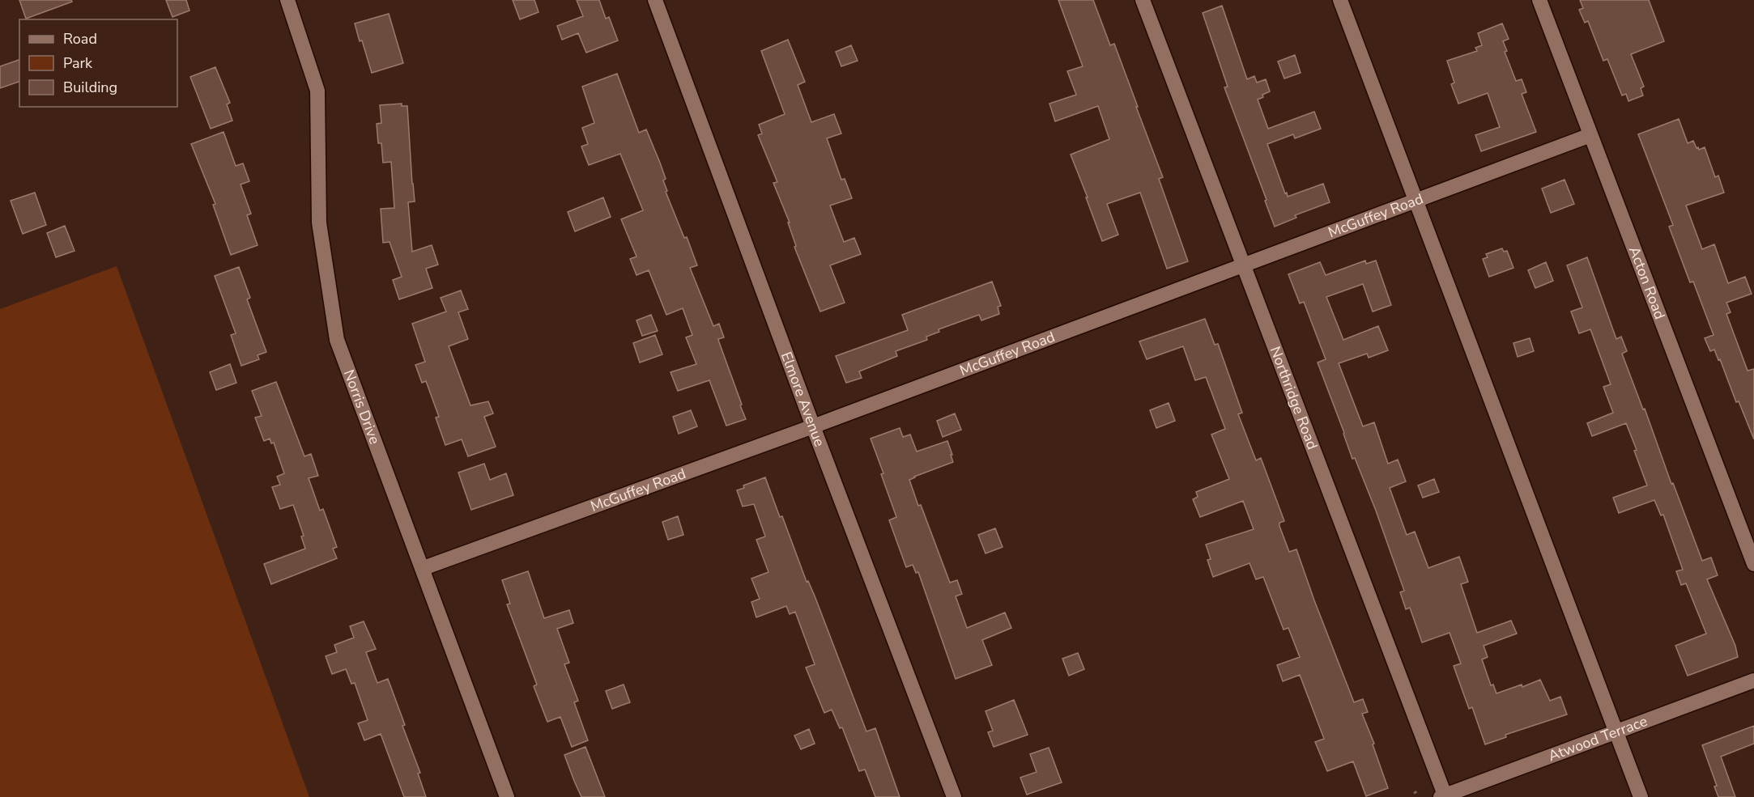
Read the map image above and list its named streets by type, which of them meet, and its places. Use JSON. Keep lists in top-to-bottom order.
{
  "streets": {
    "street": [
      "McGuffey Road",
      "Acton Road",
      "Elmore Avenue",
      "Northridge Road",
      "Norris Drive",
      "Atwood Terrace"
    ]
  },
  "crossings": [
    ["McGuffey Road", "Acton Road"],
    ["McGuffey Road", "Elmore Avenue"],
    ["McGuffey Road", "Northridge Road"],
    ["McGuffey Road", "Norris Drive"],
    ["Northridge Road", "Atwood Terrace"]
  ],
  "legend": ["Road", "Park", "Building"]
}
